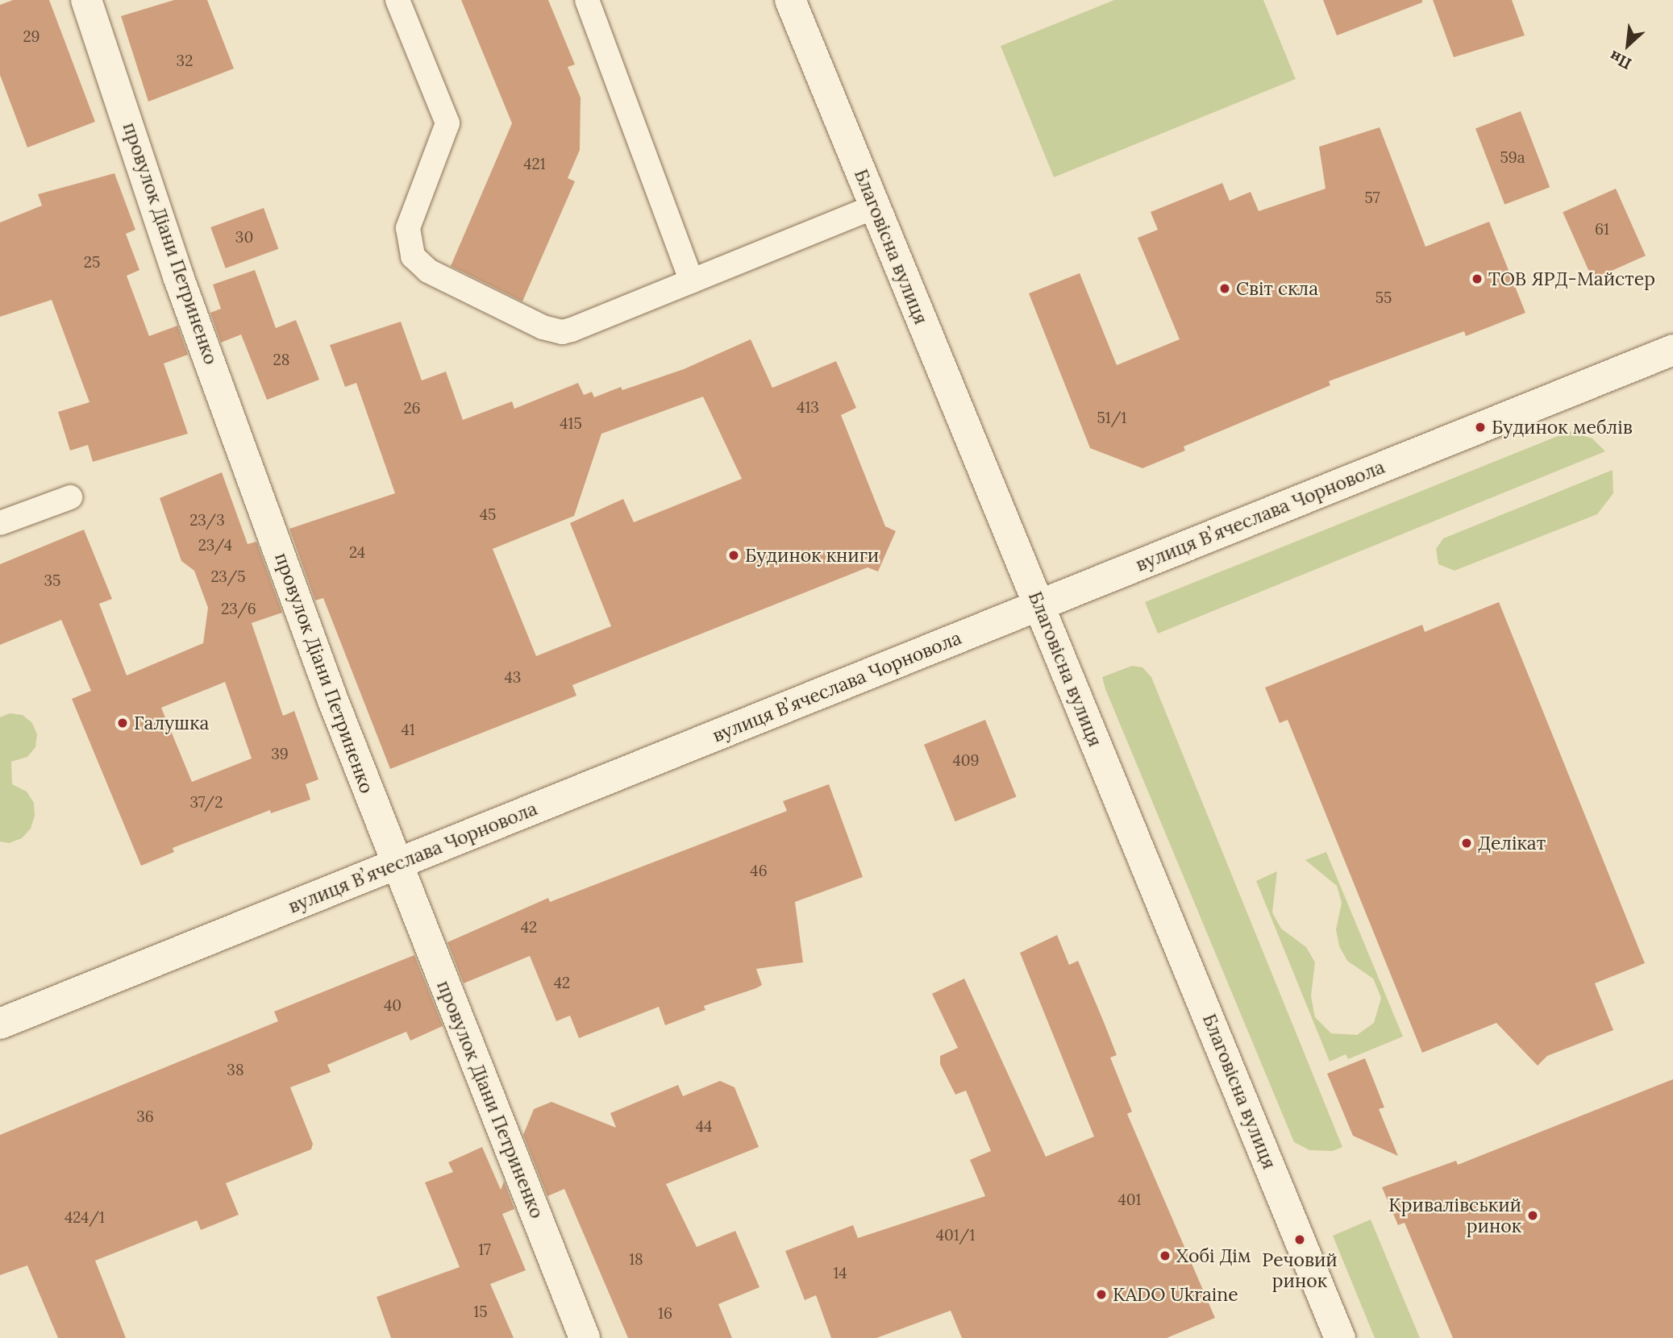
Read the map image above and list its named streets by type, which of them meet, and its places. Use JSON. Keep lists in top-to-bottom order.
{
  "streets": {
    "main road": ["провулок Діани Петриненко", "Благовісна вулиця", "вулиця Вʼячеслава Чорновола"]
  },
  "crossings": [
    ["провулок Діани Петриненко", "вулиця Вʼячеслава Чорновола"],
    ["Благовісна вулиця", "вулиця Вʼячеслава Чорновола"]
  ],
  "places": [
    "ТОВ ЯРД-Майстер",
    "Світ скла",
    "Будинок меблів",
    "Будинок книги",
    "Галушка",
    "Делікат",
    "Кривалівський ринок",
    "Речовий ринок",
    "Хобі Дім",
    "KADO Ukraine"
  ],
  "house_numbers": [
    "29",
    "32",
    "59а",
    "421",
    "57",
    "61",
    "30",
    "25",
    "55",
    "28",
    "413",
    "26",
    "51/1",
    "415",
    "45",
    "23/3",
    "23/4",
    "24",
    "23/5",
    "35",
    "23/6",
    "43",
    "41",
    "39",
    "409",
    "37/2",
    "46",
    "42",
    "42",
    "40",
    "38",
    "36",
    "44",
    "401",
    "424/1",
    "401/1",
    "17",
    "18",
    "14",
    "15",
    "16"
  ],
  "north": "bottom left"
}
